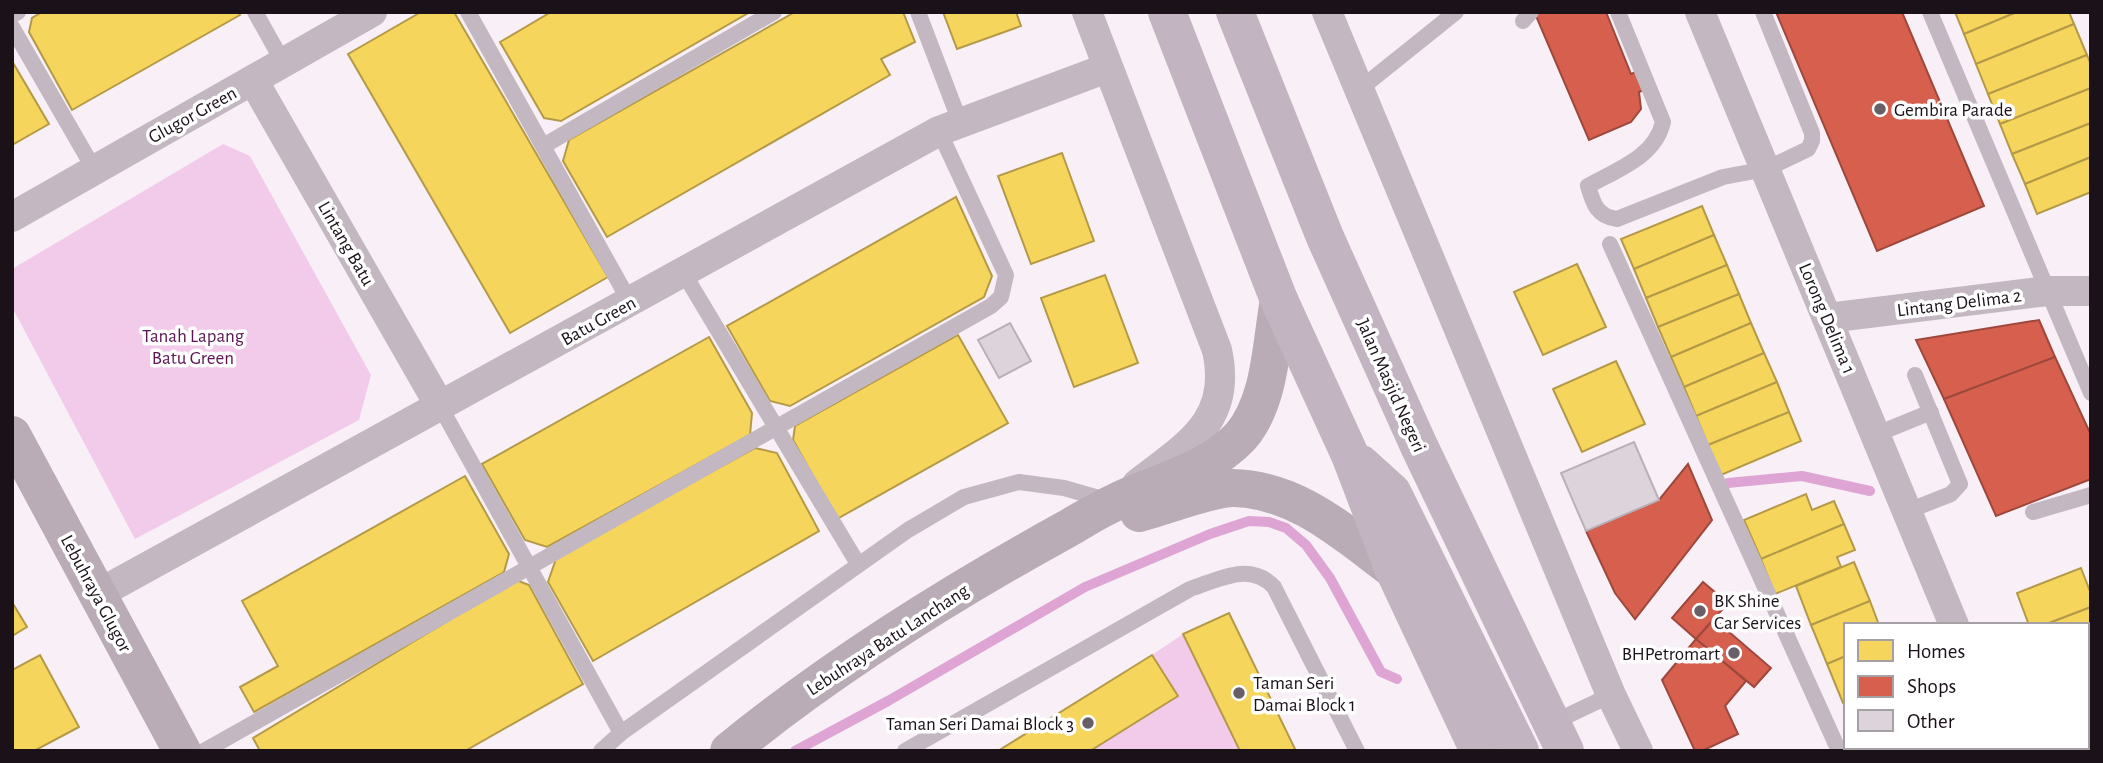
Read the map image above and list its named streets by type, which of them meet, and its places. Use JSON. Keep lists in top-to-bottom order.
{
  "streets": {
    "highway": ["Jalan Masjid Negeri"],
    "street": [
      "Glugor Green",
      "Lintang Batu",
      "Lintang Delima 2",
      "Lorong Delima 1",
      "Batu Green",
      "Lebuhraya Glugor",
      "Lebuhraya Batu Lanchang"
    ]
  },
  "crossings": [
    ["Glugor Green", "Lintang Batu"],
    ["Lintang Batu", "Batu Green"],
    ["Lintang Delima 2", "Lorong Delima 1"],
    ["Batu Green", "Lebuhraya Glugor"]
  ],
  "parks": ["Tanah Lapang Batu Green"],
  "places": [
    "Gembira Parade",
    "BK Shine Car Services",
    "BHPetromart",
    "Taman Seri Damai Block 1",
    "Taman Seri Damai Block 3"
  ],
  "legend": ["Homes", "Shops", "Other"]
}
